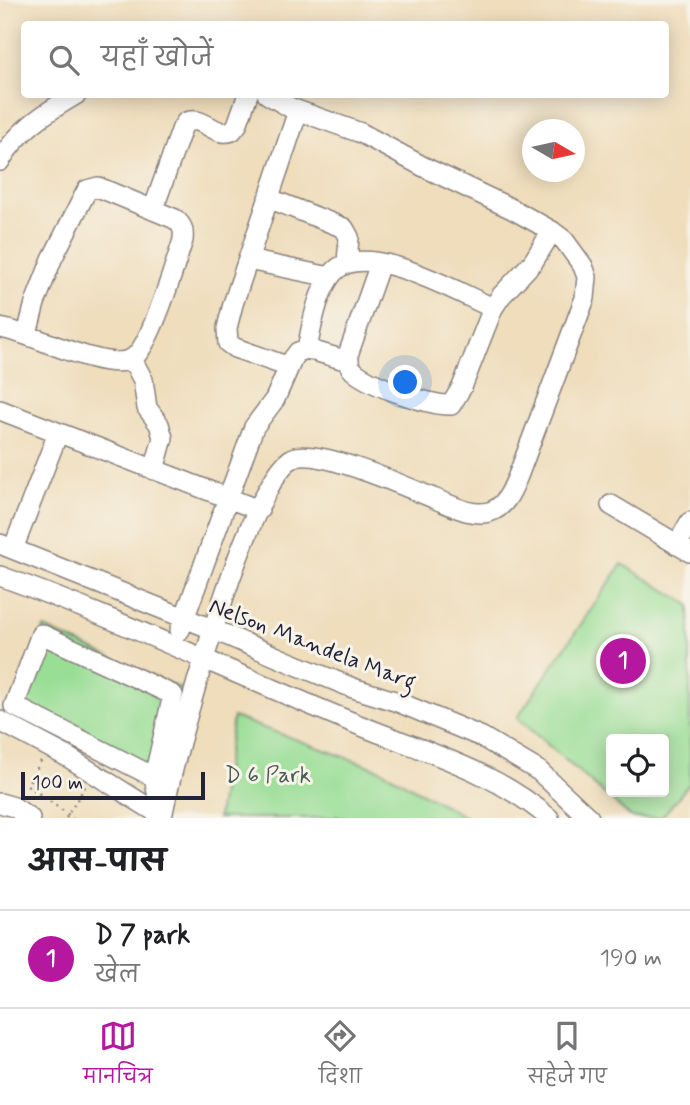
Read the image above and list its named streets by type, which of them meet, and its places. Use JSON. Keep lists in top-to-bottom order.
{
  "streets": {
    "street": ["Nelson Mandela Marg"]
  },
  "parks": ["D 6 Park"],
  "scale_bar": "100 m",
  "north": "right",
  "page": {
    "search": "यहाँ खोजें",
    "pins": "1",
    "scale": "100 m",
    "heading": "आस-पास",
    "list": [
      {
        "mark": "1",
        "name": "D 7 park",
        "note": "खेल",
        "value": "190 m"
      }
    ],
    "nav": ["मानचित्र", "दिशा", "सहेजे गए"]
  }
}
